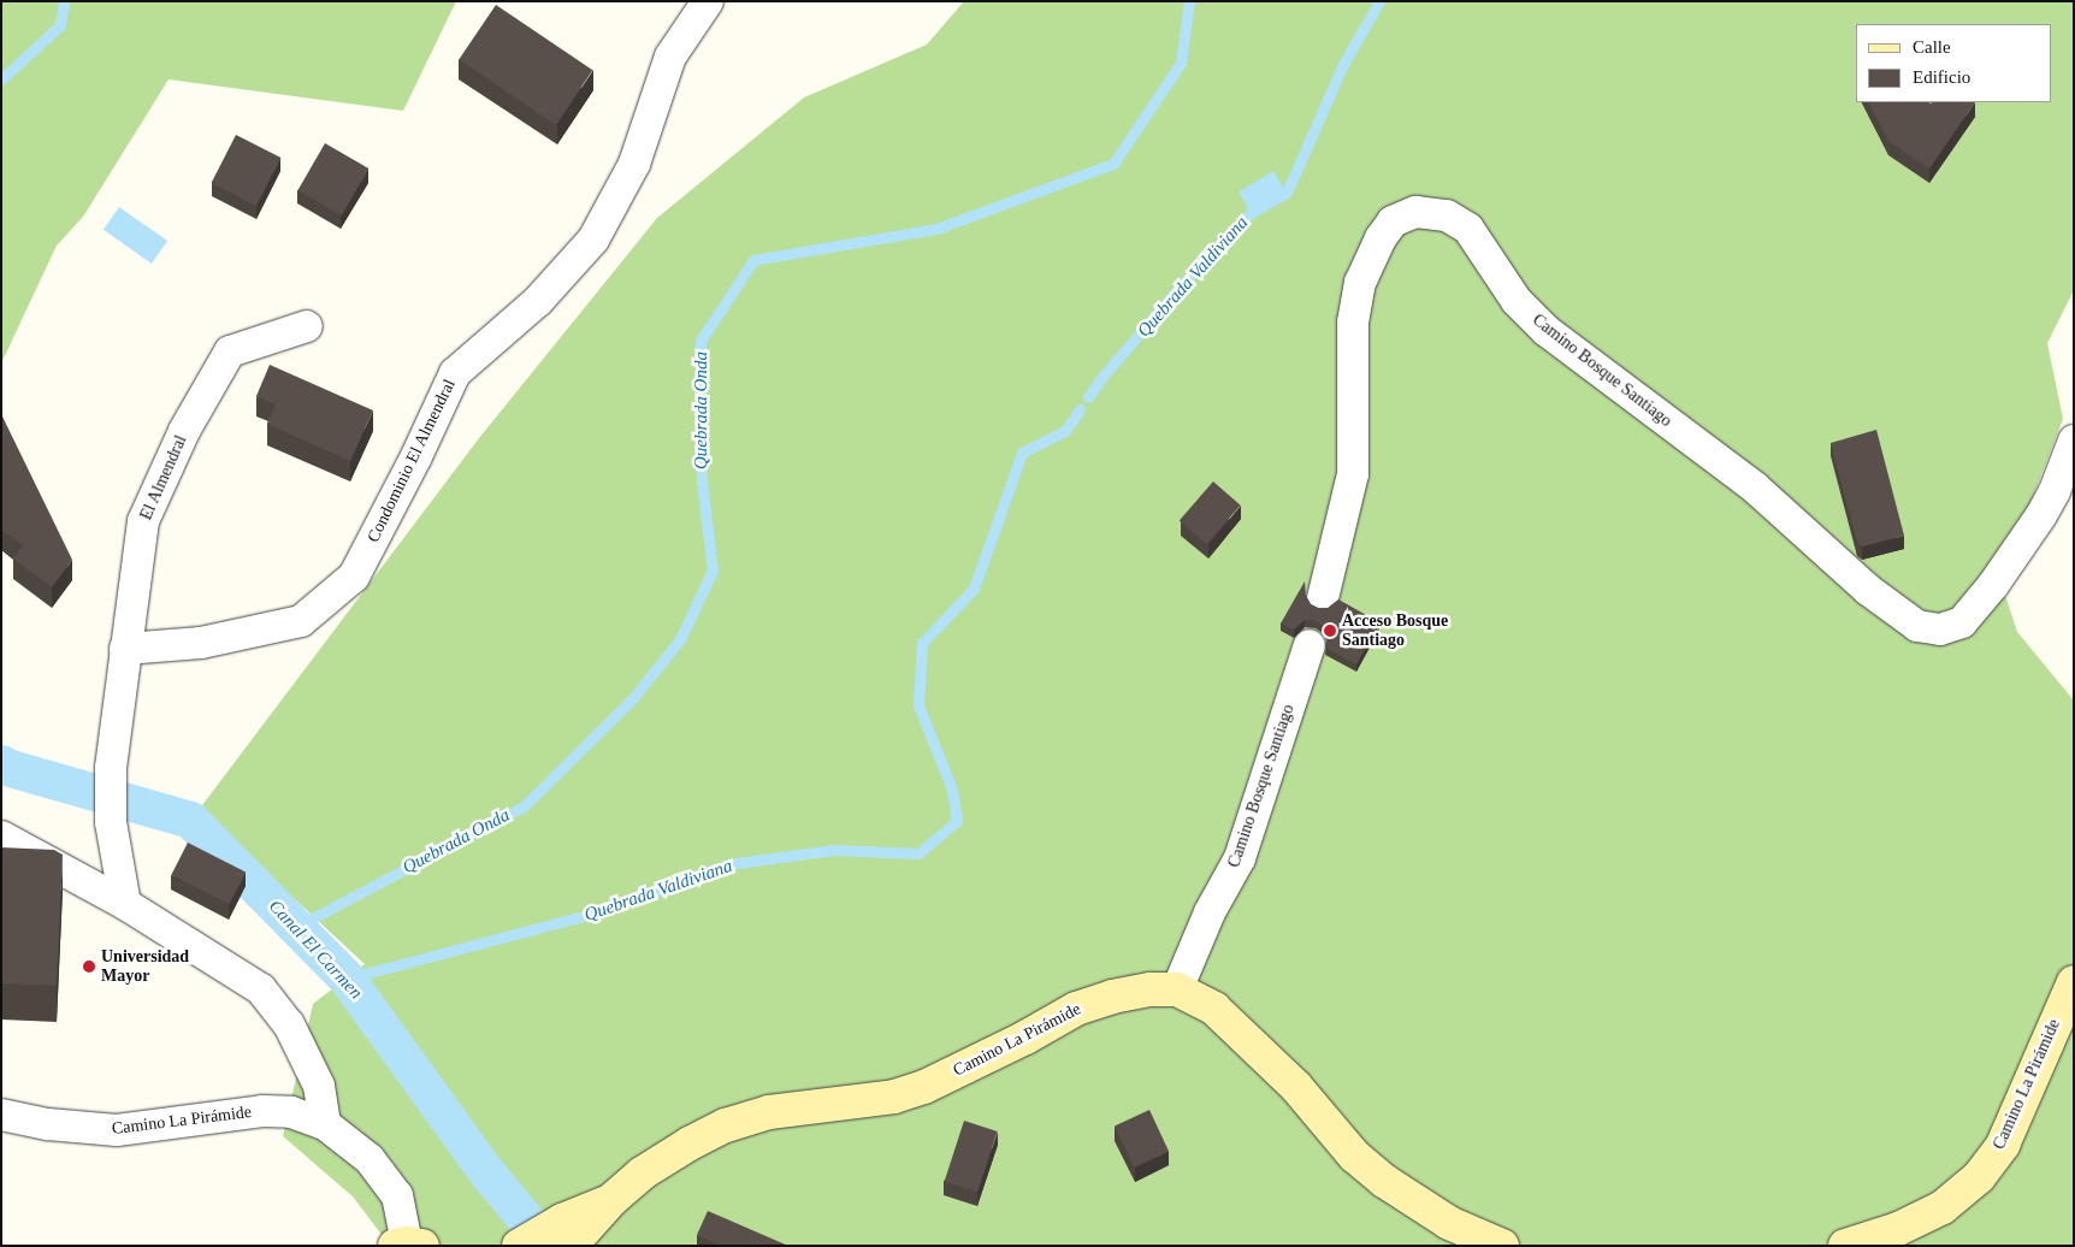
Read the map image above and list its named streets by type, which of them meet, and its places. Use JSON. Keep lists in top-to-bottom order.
{
  "streets": {
    "street": [
      "Camino Bosque Santiago",
      "Condominio El Almendral",
      "El Almendral",
      "Camino La Pirámide"
    ]
  },
  "crossings": [
    ["Camino Bosque Santiago", "Camino La Pirámide"],
    ["Condominio El Almendral", "El Almendral"]
  ],
  "water": ["Quebrada Valdiviana", "Quebrada Onda", "Canal El Carmen"],
  "places": ["Acceso Bosque Santiago", "Universidad Mayor"],
  "legend": ["Calle", "Edificio"]
}
